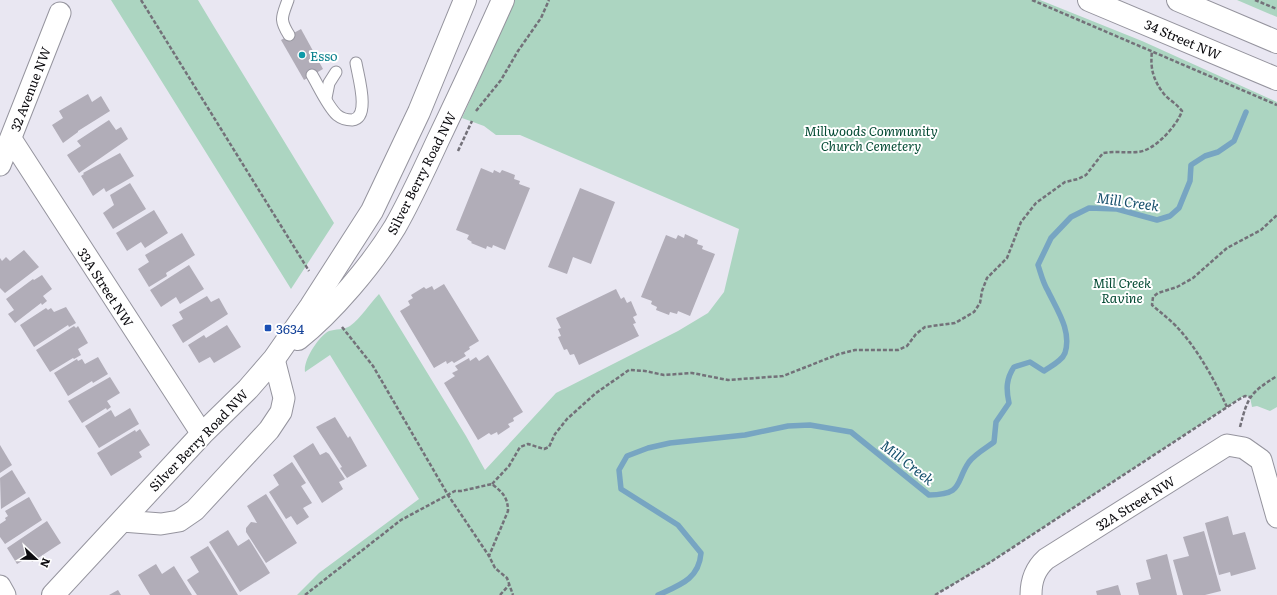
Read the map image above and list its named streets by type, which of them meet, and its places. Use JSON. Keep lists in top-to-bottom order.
{
  "streets": {
    "street": [
      "34 Street NW",
      "32 Avenue NW",
      "Silver Berry Road NW",
      "33A Street NW",
      "32A Street NW"
    ]
  },
  "crossings": [
    ["32 Avenue NW", "33A Street NW"],
    ["Silver Berry Road NW", "33A Street NW"]
  ],
  "water": ["Mill Creek"],
  "parks": ["Millwoods Community Church Cemetery", "Mill Creek Ravine"],
  "places": {
    "other": ["Esso"],
    "transit": ["3634"]
  },
  "north": "right"
}
